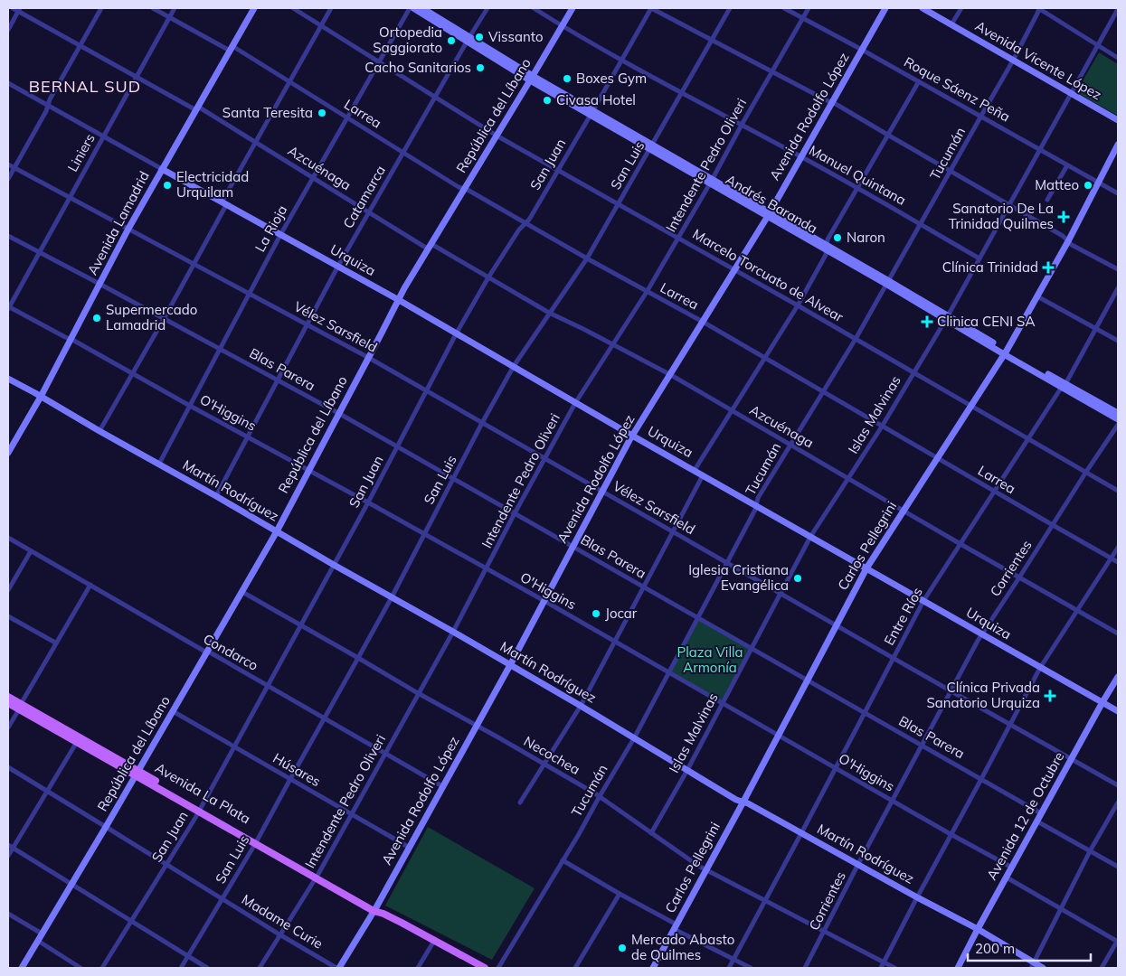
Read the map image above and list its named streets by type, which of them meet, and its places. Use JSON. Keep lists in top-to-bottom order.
{
  "streets": {
    "main road": ["Avenida La Plata"],
    "street": [
      "Avenida Vicente López",
      "Roque Sáenz Peña",
      "Larrea",
      "República del Líbano",
      "Avenida Rodolfo López",
      "Liniers",
      "Tucumán",
      "San Juan",
      "San Luis",
      "Intendente Pedro Oliveri",
      "Azcuénaga",
      "Manuel Quintana",
      "Catamarca",
      "Andrés Baranda",
      "Avenida Lamadrid",
      "La Rioja",
      "Urquiza",
      "Marcelo Torcuato de Alvear",
      "Vélez Sarsfield",
      "Blas Parera",
      "O'Higgins",
      "Islas Malvinas",
      "Martín Rodríguez",
      "Carlos Pellegrini",
      "Corrientes",
      "Entre Ríos",
      "Condarco",
      "Necochea",
      "Húsares",
      "Avenida 12 de Octubre",
      "Madame Curie"
    ]
  },
  "crossings": [
    ["Avenida Vicente López", "Tucumán"],
    ["Avenida Vicente López", "Islas Malvinas"],
    ["Roque Sáenz Peña", "Avenida Rodolfo López"],
    ["Roque Sáenz Peña", "Tucumán"],
    ["Roque Sáenz Peña", "Intendente Pedro Oliveri"],
    ["Roque Sáenz Peña", "Islas Malvinas"],
    ["Roque Sáenz Peña", "Carlos Pellegrini"],
    ["Larrea", "República del Líbano"],
    ["Larrea", "Avenida Rodolfo López"],
    ["Larrea", "Liniers"],
    ["Larrea", "Tucumán"],
    ["Larrea", "San Juan"],
    ["Larrea", "San Luis"],
    ["Larrea", "Intendente Pedro Oliveri"],
    ["Larrea", "Catamarca"],
    ["Larrea", "Avenida Lamadrid"],
    ["Larrea", "La Rioja"],
    ["Larrea", "Islas Malvinas"],
    ["Larrea", "Carlos Pellegrini"],
    ["Larrea", "Corrientes"],
    ["Larrea", "Entre Ríos"],
    ["República del Líbano", "Azcuénaga"],
    ["República del Líbano", "Manuel Quintana"],
    ["República del Líbano", "Andrés Baranda"],
    ["República del Líbano", "Urquiza"],
    ["República del Líbano", "Marcelo Torcuato de Alvear"],
    ["República del Líbano", "Vélez Sarsfield"],
    ["República del Líbano", "Blas Parera"],
    ["República del Líbano", "O'Higgins"],
    ["República del Líbano", "Martín Rodríguez"],
    ["República del Líbano", "Condarco"],
    ["República del Líbano", "Necochea"],
    ["República del Líbano", "Húsares"],
    ["República del Líbano", "Avenida La Plata"],
    ["República del Líbano", "Madame Curie"],
    ["Avenida Rodolfo López", "Azcuénaga"],
    ["Avenida Rodolfo López", "Manuel Quintana"],
    ["Avenida Rodolfo López", "Andrés Baranda"],
    ["Avenida Rodolfo López", "Urquiza"],
    ["Avenida Rodolfo López", "Marcelo Torcuato de Alvear"],
    ["Avenida Rodolfo López", "Vélez Sarsfield"],
    ["Avenida Rodolfo López", "Blas Parera"],
    ["Avenida Rodolfo López", "O'Higgins"],
    ["Avenida Rodolfo López", "Martín Rodríguez"],
    ["Avenida Rodolfo López", "Condarco"],
    ["Avenida Rodolfo López", "Necochea"],
    ["Avenida Rodolfo López", "Húsares"],
    ["Avenida Rodolfo López", "Avenida La Plata"],
    ["Avenida Rodolfo López", "Madame Curie"],
    ["Liniers", "Azcuénaga"],
    ["Liniers", "Vélez Sarsfield"],
    ["Liniers", "Blas Parera"],
    ["Liniers", "O'Higgins"],
    ["Tucumán", "Azcuénaga"],
    ["Tucumán", "Manuel Quintana"],
    ["Tucumán", "Andrés Baranda"],
    ["Tucumán", "Urquiza"],
    ["Tucumán", "Marcelo Torcuato de Alvear"],
    ["Tucumán", "Vélez Sarsfield"],
    ["Tucumán", "Blas Parera"],
    ["Tucumán", "O'Higgins"],
    ["Tucumán", "Martín Rodríguez"],
    ["Tucumán", "Necochea"],
    ["San Juan", "Azcuénaga"],
    ["San Juan", "Manuel Quintana"],
    ["San Juan", "Andrés Baranda"],
    ["San Juan", "Urquiza"],
    ["San Juan", "Marcelo Torcuato de Alvear"],
    ["San Juan", "Vélez Sarsfield"],
    ["San Juan", "Blas Parera"],
    ["San Juan", "O'Higgins"],
    ["San Juan", "Martín Rodríguez"],
    ["San Juan", "Condarco"],
    ["San Juan", "Necochea"],
    ["San Juan", "Húsares"],
    ["San Juan", "Avenida La Plata"],
    ["San Juan", "Madame Curie"],
    ["San Luis", "Azcuénaga"],
    ["San Luis", "Manuel Quintana"],
    ["San Luis", "Andrés Baranda"],
    ["San Luis", "Urquiza"],
    ["San Luis", "Marcelo Torcuato de Alvear"],
    ["San Luis", "Vélez Sarsfield"],
    ["San Luis", "Blas Parera"],
    ["San Luis", "O'Higgins"],
    ["San Luis", "Martín Rodríguez"],
    ["San Luis", "Condarco"],
    ["San Luis", "Necochea"],
    ["San Luis", "Húsares"],
    ["San Luis", "Avenida La Plata"],
    ["San Luis", "Madame Curie"],
    ["Intendente Pedro Oliveri", "Azcuénaga"],
    ["Intendente Pedro Oliveri", "Manuel Quintana"],
    ["Intendente Pedro Oliveri", "Andrés Baranda"],
    ["Intendente Pedro Oliveri", "Urquiza"],
    ["Intendente Pedro Oliveri", "Marcelo Torcuato de Alvear"],
    ["Intendente Pedro Oliveri", "Vélez Sarsfield"],
    ["Intendente Pedro Oliveri", "Blas Parera"],
    ["Intendente Pedro Oliveri", "O'Higgins"],
    ["Intendente Pedro Oliveri", "Martín Rodríguez"],
    ["Intendente Pedro Oliveri", "Condarco"],
    ["Intendente Pedro Oliveri", "Necochea"],
    ["Intendente Pedro Oliveri", "Húsares"],
    ["Intendente Pedro Oliveri", "Avenida La Plata"],
    ["Intendente Pedro Oliveri", "Madame Curie"],
    ["Azcuénaga", "Catamarca"],
    ["Azcuénaga", "Avenida Lamadrid"],
    ["Azcuénaga", "La Rioja"],
    ["Azcuénaga", "Islas Malvinas"],
    ["Azcuénaga", "Carlos Pellegrini"],
    ["Azcuénaga", "Corrientes"],
    ["Azcuénaga", "Entre Ríos"],
    ["Manuel Quintana", "Islas Malvinas"],
    ["Catamarca", "Andrés Baranda"],
    ["Catamarca", "Urquiza"],
    ["Catamarca", "Marcelo Torcuato de Alvear"],
    ["Catamarca", "Vélez Sarsfield"],
    ["Catamarca", "Blas Parera"],
    ["Catamarca", "O'Higgins"],
    ["Catamarca", "Martín Rodríguez"],
    ["Andrés Baranda", "Islas Malvinas"],
    ["Andrés Baranda", "Carlos Pellegrini"],
    ["Andrés Baranda", "Entre Ríos"],
    ["Avenida Lamadrid", "Urquiza"],
    ["Avenida Lamadrid", "Vélez Sarsfield"],
    ["Avenida Lamadrid", "Blas Parera"],
    ["Avenida Lamadrid", "O'Higgins"],
    ["Avenida Lamadrid", "Martín Rodríguez"],
    ["La Rioja", "Urquiza"],
    ["La Rioja", "Marcelo Torcuato de Alvear"],
    ["La Rioja", "Vélez Sarsfield"],
    ["La Rioja", "Blas Parera"],
    ["La Rioja", "O'Higgins"],
    ["La Rioja", "Martín Rodríguez"],
    ["Urquiza", "Islas Malvinas"],
    ["Urquiza", "Carlos Pellegrini"],
    ["Urquiza", "Corrientes"],
    ["Urquiza", "Entre Ríos"],
    ["Urquiza", "Avenida 12 de Octubre"],
    ["Marcelo Torcuato de Alvear", "Islas Malvinas"],
    ["Marcelo Torcuato de Alvear", "Carlos Pellegrini"],
    ["Marcelo Torcuato de Alvear", "Corrientes"],
    ["Marcelo Torcuato de Alvear", "Entre Ríos"],
    ["Vélez Sarsfield", "Islas Malvinas"],
    ["Vélez Sarsfield", "Carlos Pellegrini"],
    ["Vélez Sarsfield", "Corrientes"],
    ["Vélez Sarsfield", "Entre Ríos"],
    ["Vélez Sarsfield", "Avenida 12 de Octubre"],
    ["Blas Parera", "Islas Malvinas"],
    ["Blas Parera", "Carlos Pellegrini"],
    ["Blas Parera", "Corrientes"],
    ["Blas Parera", "Entre Ríos"],
    ["Blas Parera", "Avenida 12 de Octubre"],
    ["O'Higgins", "Islas Malvinas"],
    ["O'Higgins", "Carlos Pellegrini"],
    ["O'Higgins", "Corrientes"],
    ["O'Higgins", "Entre Ríos"],
    ["O'Higgins", "Avenida 12 de Octubre"],
    ["Islas Malvinas", "Martín Rodríguez"],
    ["Islas Malvinas", "Necochea"],
    ["Martín Rodríguez", "Carlos Pellegrini"],
    ["Martín Rodríguez", "Corrientes"],
    ["Martín Rodríguez", "Entre Ríos"],
    ["Martín Rodríguez", "Avenida 12 de Octubre"],
    ["Carlos Pellegrini", "Necochea"],
    ["Corrientes", "Necochea"],
    ["Entre Ríos", "Necochea"]
  ],
  "districts": ["BERNAL SUD"],
  "parks": ["Plaza Villa Armonía"],
  "places": {
    "other": [
      "Vissanto",
      "Ortopedia Saggiorato",
      "Cacho Sanitarios",
      "Boxes Gym",
      "Civasa Hotel",
      "Santa Teresita",
      "Electricidad Urquilam",
      "Matteo",
      "Naron",
      "Supermercado Lamadrid",
      "Iglesia Cristiana Evangélica",
      "Jocar",
      "Mercado Abasto de Quilmes"
    ],
    "health": [
      "Sanatorio De La Trinidad Quilmes",
      "Clínica Trinidad",
      "Clinica CENI SA",
      "Clínica Privada Sanatorio Urquiza"
    ]
  },
  "scale_bar": "200 m"
}
